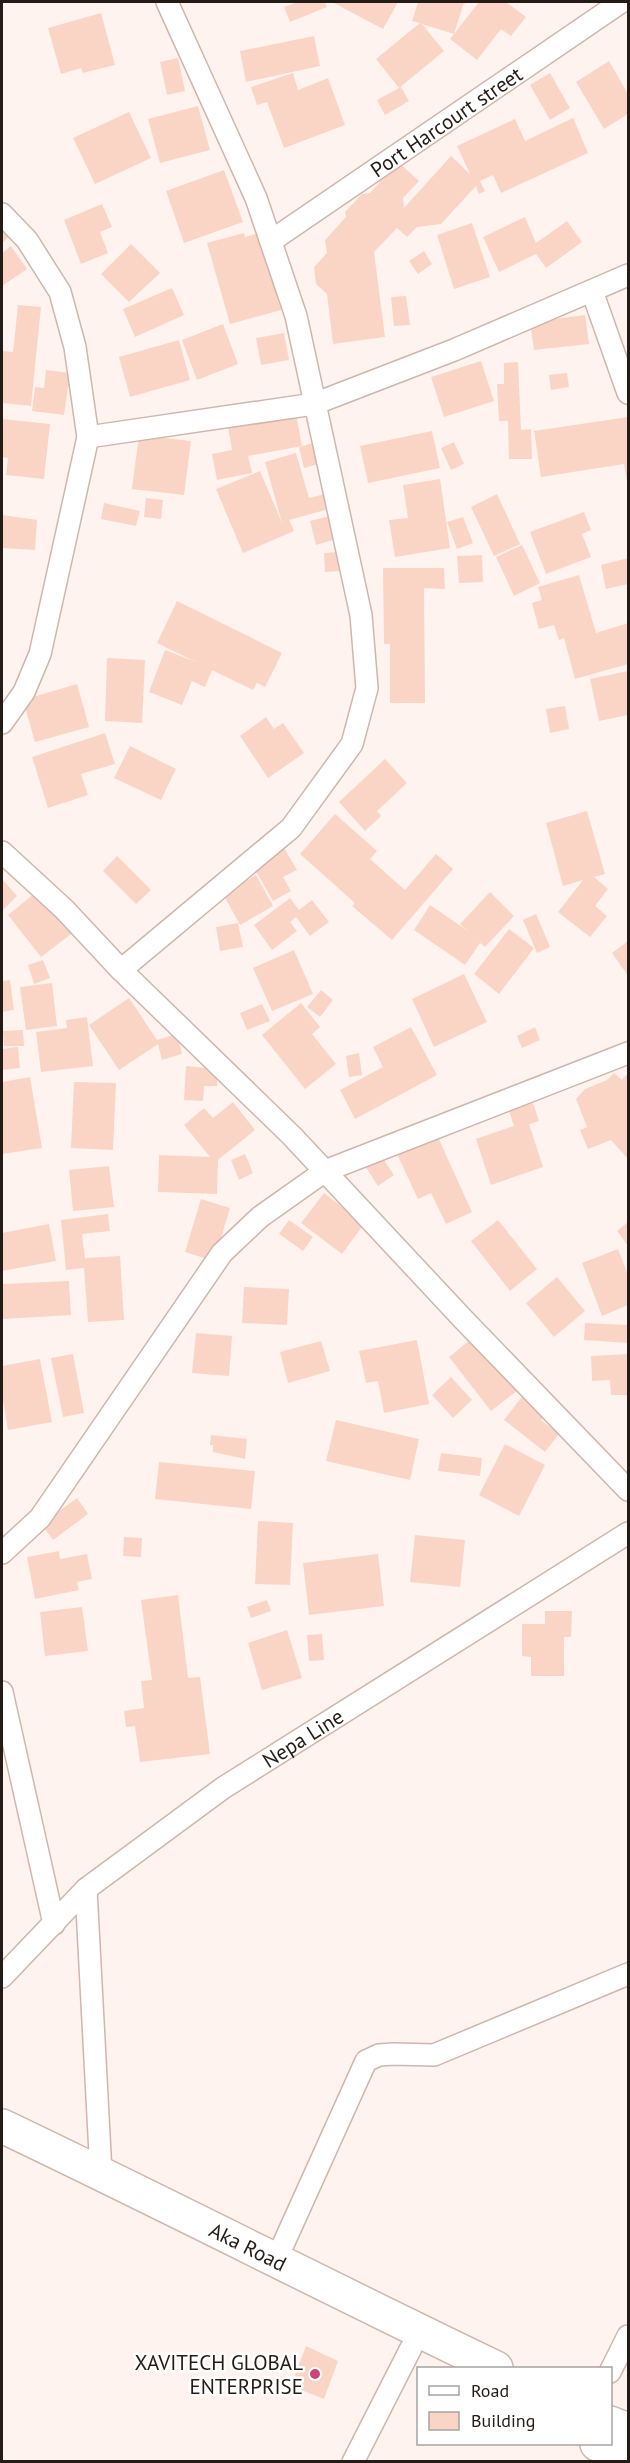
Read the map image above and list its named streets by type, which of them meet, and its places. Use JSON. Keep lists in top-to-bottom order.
{
  "streets": {
    "main road": ["Aka Road"],
    "street": ["Port Harcourt street", "Nepa Line"]
  },
  "places": ["XAVITECH GLOBAL ENTERPRISE"],
  "legend": ["Road", "Building"]
}
